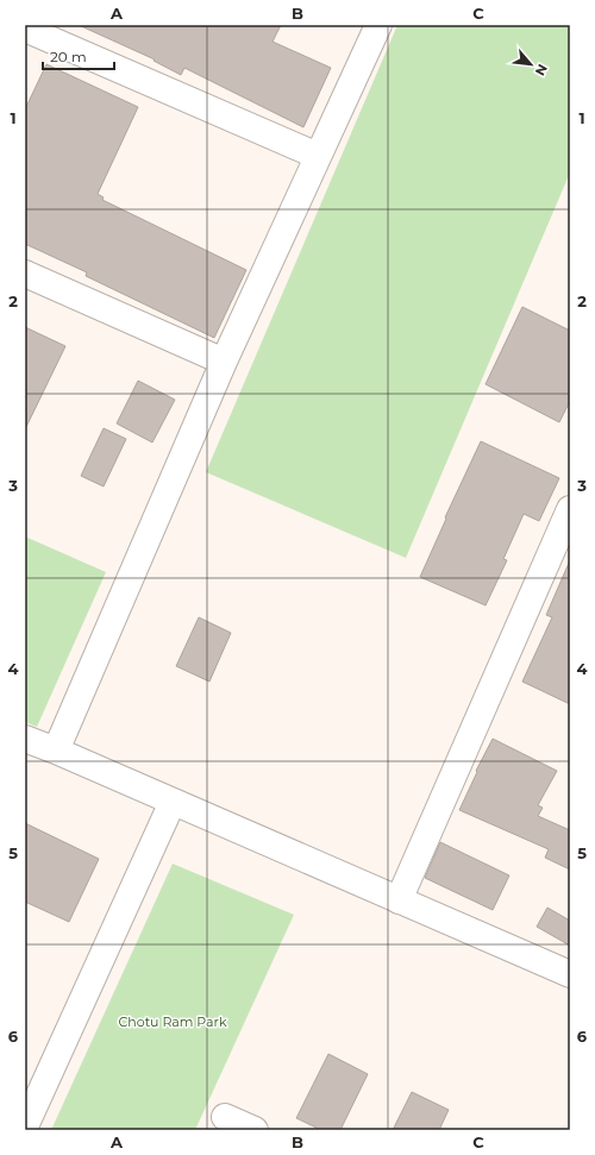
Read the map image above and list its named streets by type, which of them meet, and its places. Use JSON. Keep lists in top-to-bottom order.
{
  "parks": ["Chotu Ram Park"],
  "scale_bar": "20 m",
  "north": "bottom right",
  "grid": {
    "columns": ["A", "B", "C"],
    "rows": [
      "1",
      "2",
      "3",
      "4",
      "5",
      "6"
    ]
  }
}
